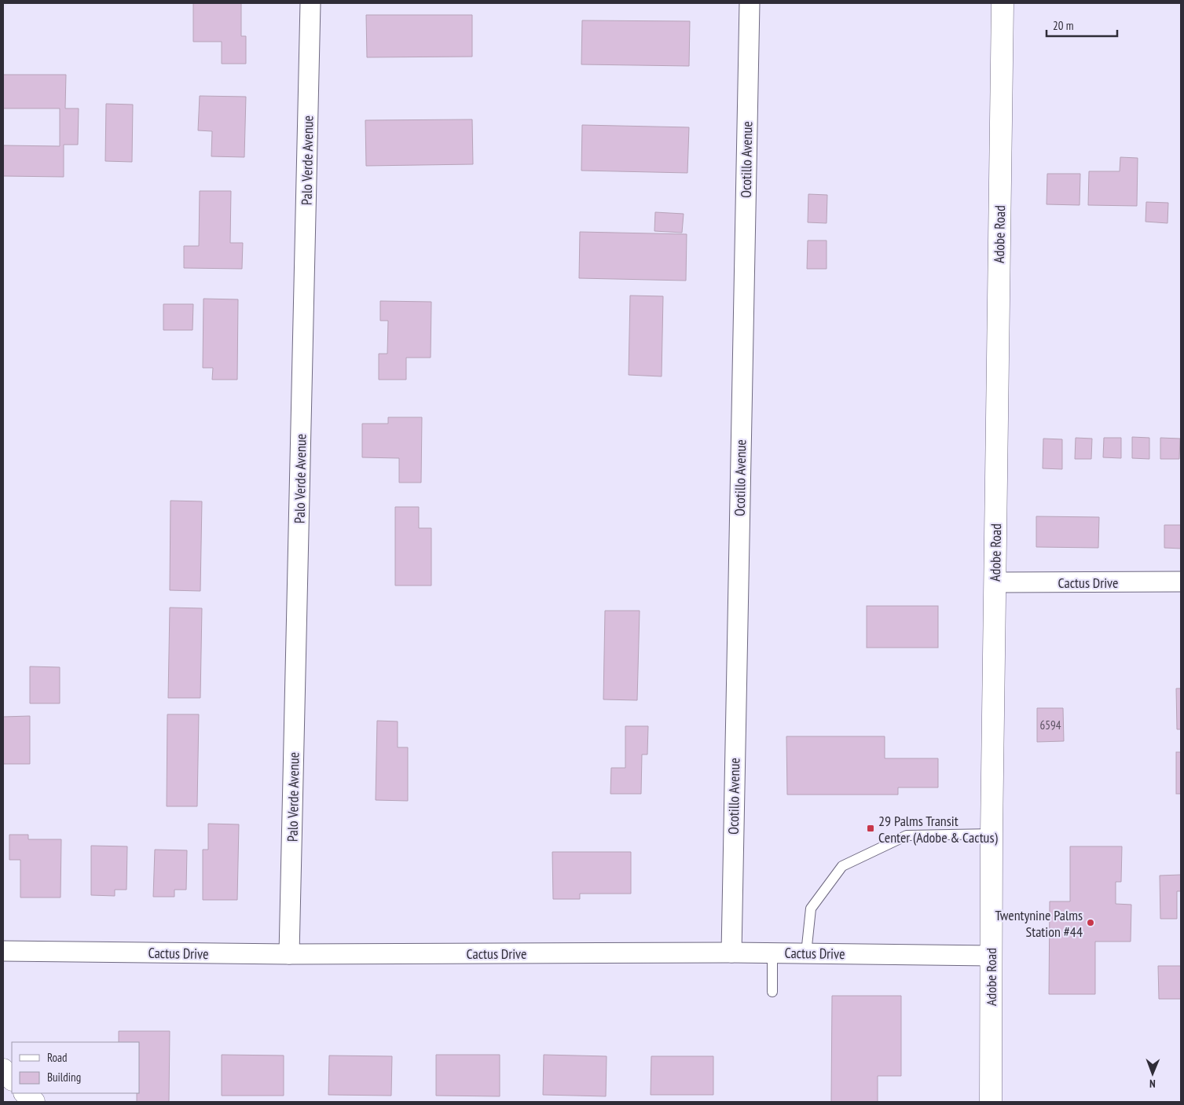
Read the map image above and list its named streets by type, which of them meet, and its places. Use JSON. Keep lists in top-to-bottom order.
{
  "streets": {
    "street": [
      "Ocotillo Avenue",
      "Palo Verde Avenue",
      "Adobe Road",
      "Cactus Drive"
    ]
  },
  "crossings": [
    ["Ocotillo Avenue", "Cactus Drive"],
    ["Palo Verde Avenue", "Cactus Drive"],
    ["Adobe Road", "Cactus Drive"]
  ],
  "places": {
    "transit": ["29 Palms Transit Center (Adobe & Cactus)"],
    "other": ["Twentynine Palms Station #44"]
  },
  "house_numbers": ["6594"],
  "legend": ["Road", "Building"],
  "scale_bar": "20 m",
  "north": "bottom"
}
